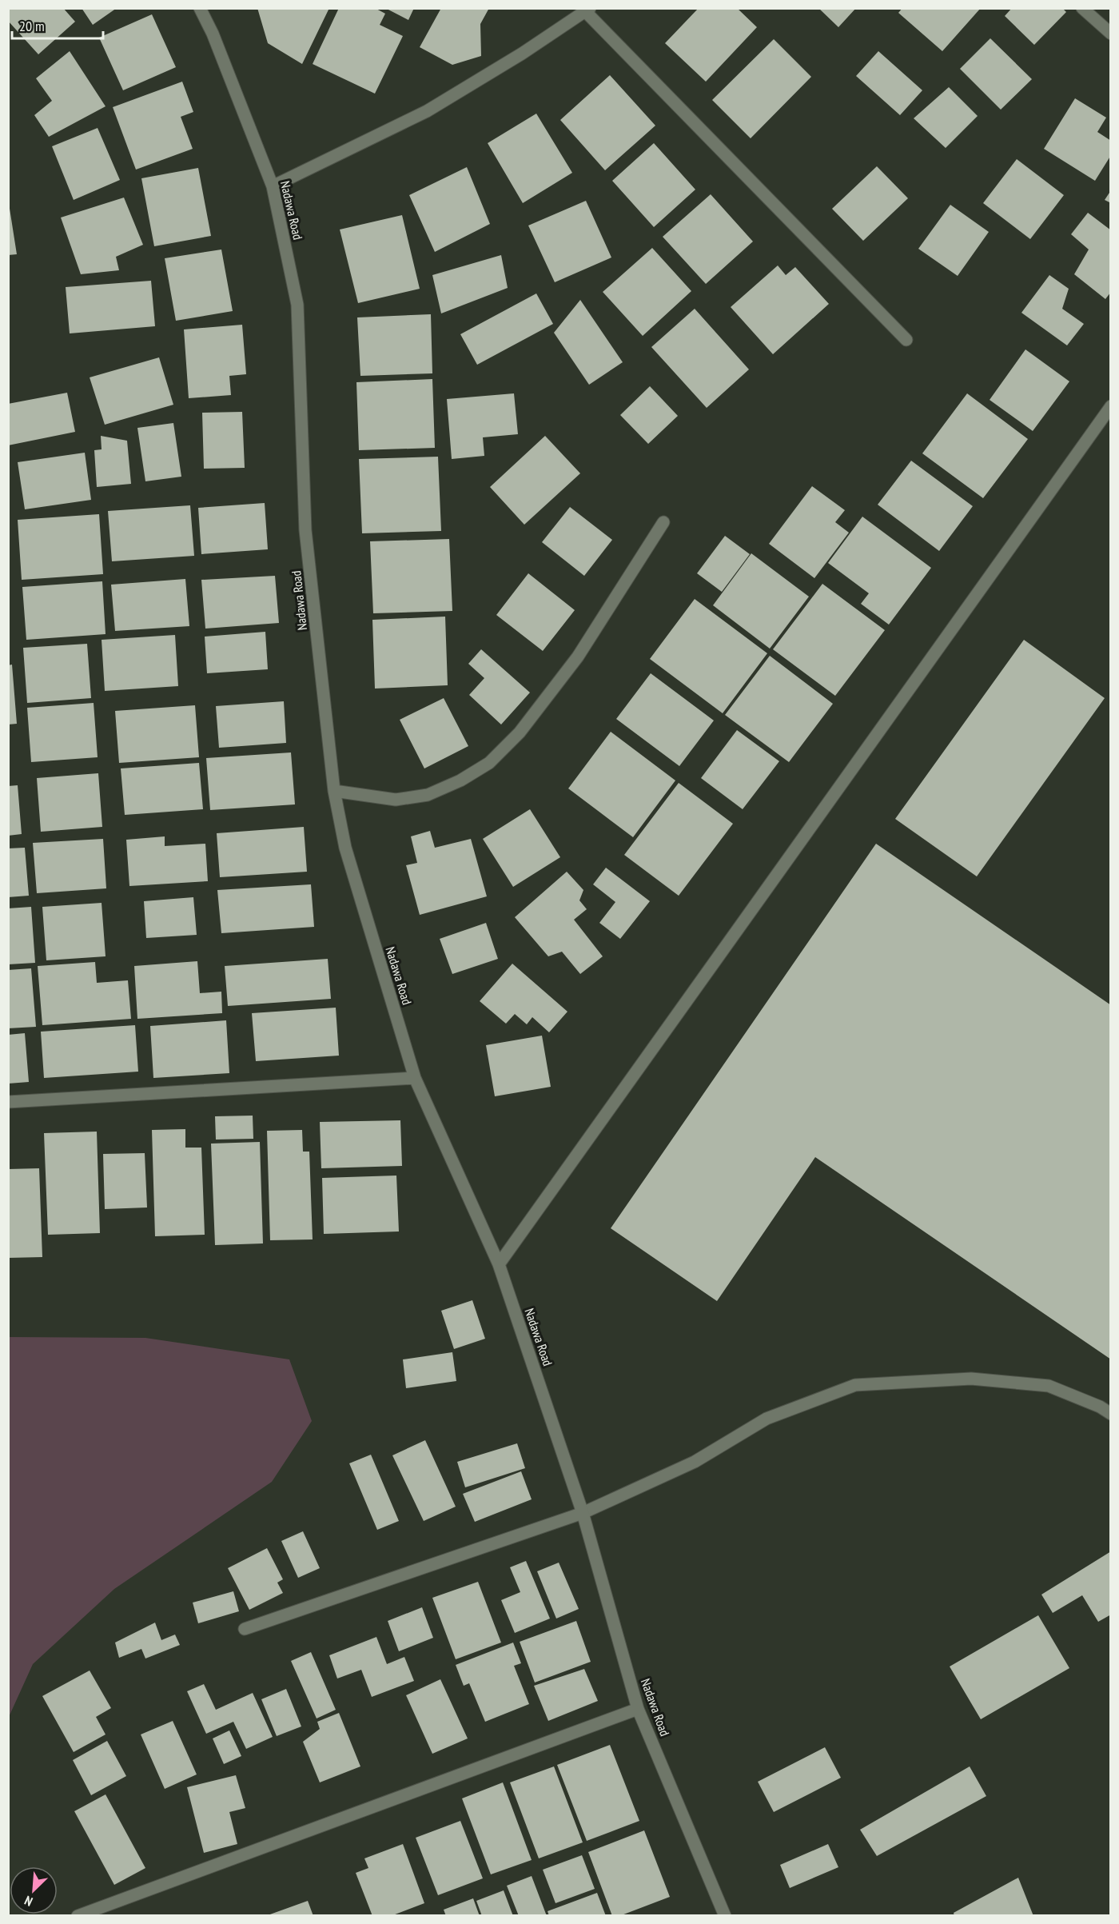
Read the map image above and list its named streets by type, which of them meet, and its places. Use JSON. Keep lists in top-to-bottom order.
{
  "streets": {
    "street": ["Nadawa Road"]
  },
  "scale_bar": "20 m",
  "north": "bottom left"
}
